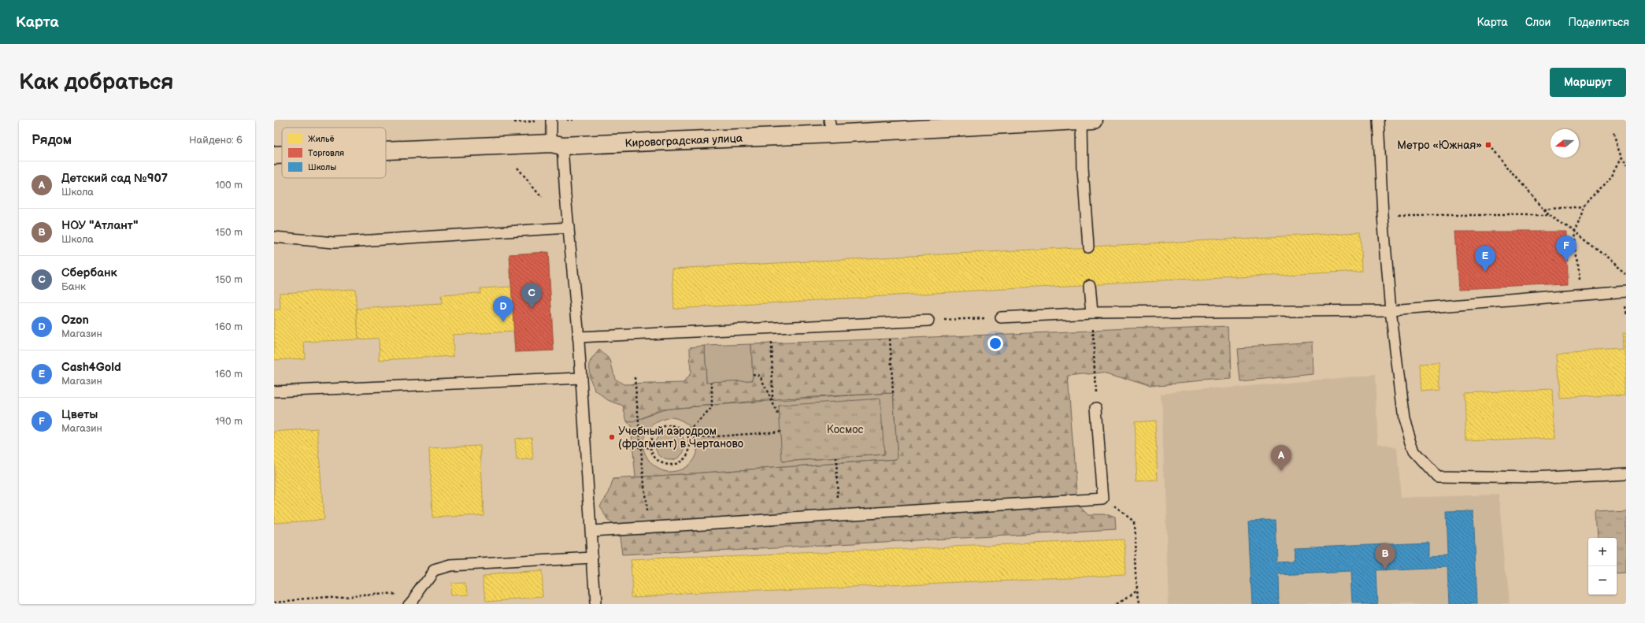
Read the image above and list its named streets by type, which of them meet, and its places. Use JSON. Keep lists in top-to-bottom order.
{
  "streets": {
    "street": ["Кировоградская улица"]
  },
  "parks": ["Космос"],
  "places": {
    "transit": ["Метро «Южная»"],
    "other": ["Учебный аэродром (фрагмент) в Чертаново"]
  },
  "legend": ["Жильё", "Торговля", "Школы"],
  "north": "left",
  "page": {
    "header": "Карта",
    "nav": ["Карта", "Слои", "Поделиться"],
    "buttons": "Маршрут",
    "title": "Как добраться",
    "heading": ["Рядом", "Найдено: 6"],
    "list": [
      {
        "mark": "A",
        "name": "Детский сад №907",
        "note": "Школа",
        "value": "100 m"
      },
      {
        "mark": "B",
        "name": "НОУ \"Атлант\"",
        "note": "Школа",
        "value": "150 m"
      },
      {
        "mark": "C",
        "name": "Сбербанк",
        "note": "Банк",
        "value": "150 m"
      },
      {
        "mark": "D",
        "name": "Ozon",
        "note": "Магазин",
        "value": "160 m"
      },
      {
        "mark": "E",
        "name": "Cash4Gold",
        "note": "Магазин",
        "value": "160 m"
      },
      {
        "mark": "F",
        "name": "Цветы",
        "note": "Магазин",
        "value": "190 m"
      }
    ],
    "pins": [
      "F",
      "E",
      "C",
      "D",
      "A",
      "B"
    ],
    "map_buttons": ["+", "−"]
  }
}
